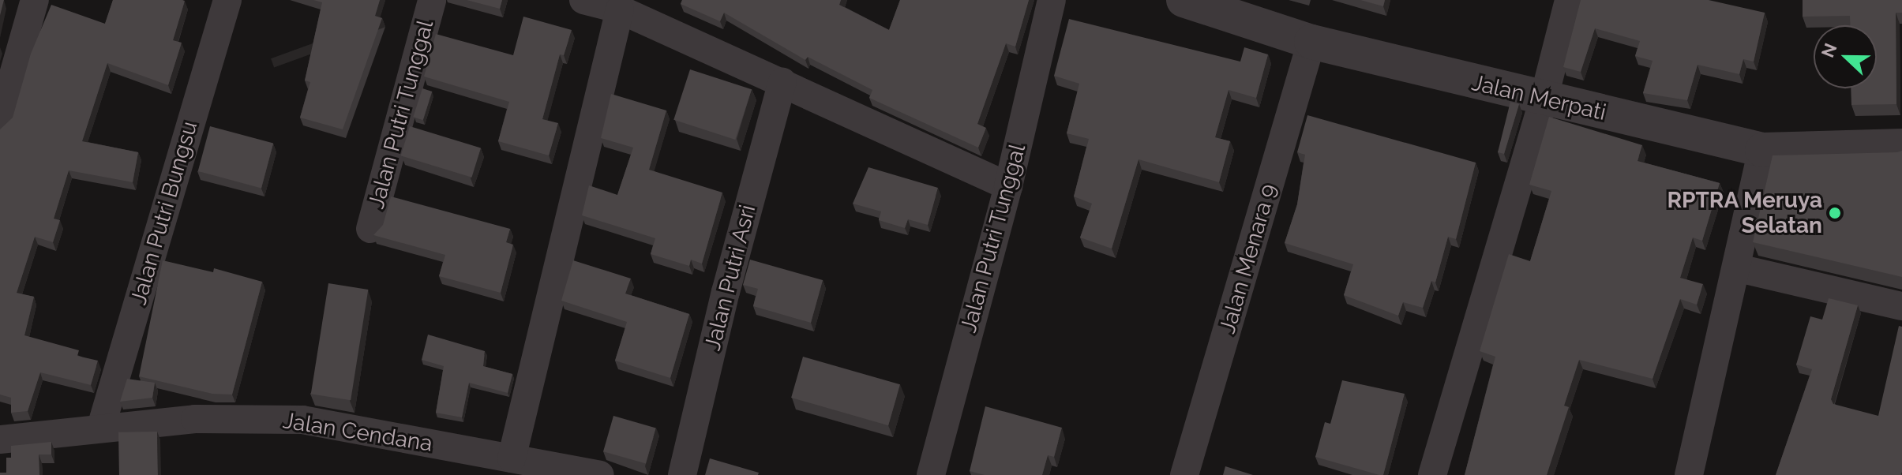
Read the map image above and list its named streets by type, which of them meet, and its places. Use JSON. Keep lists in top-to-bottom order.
{
  "streets": {
    "street": [
      "Jalan Merpati",
      "Jalan Putri Tunggal",
      "Jalan Putri Bungsu",
      "Jalan Menara 9",
      "Jalan Putri Asri",
      "Jalan Cendana"
    ]
  },
  "crossings": [
    ["Jalan Merpati", "Jalan Menara 9"],
    ["Jalan Putri Bungsu", "Jalan Cendana"]
  ],
  "places": ["RPTRA Meruya Selatan"],
  "north": "left"
}
